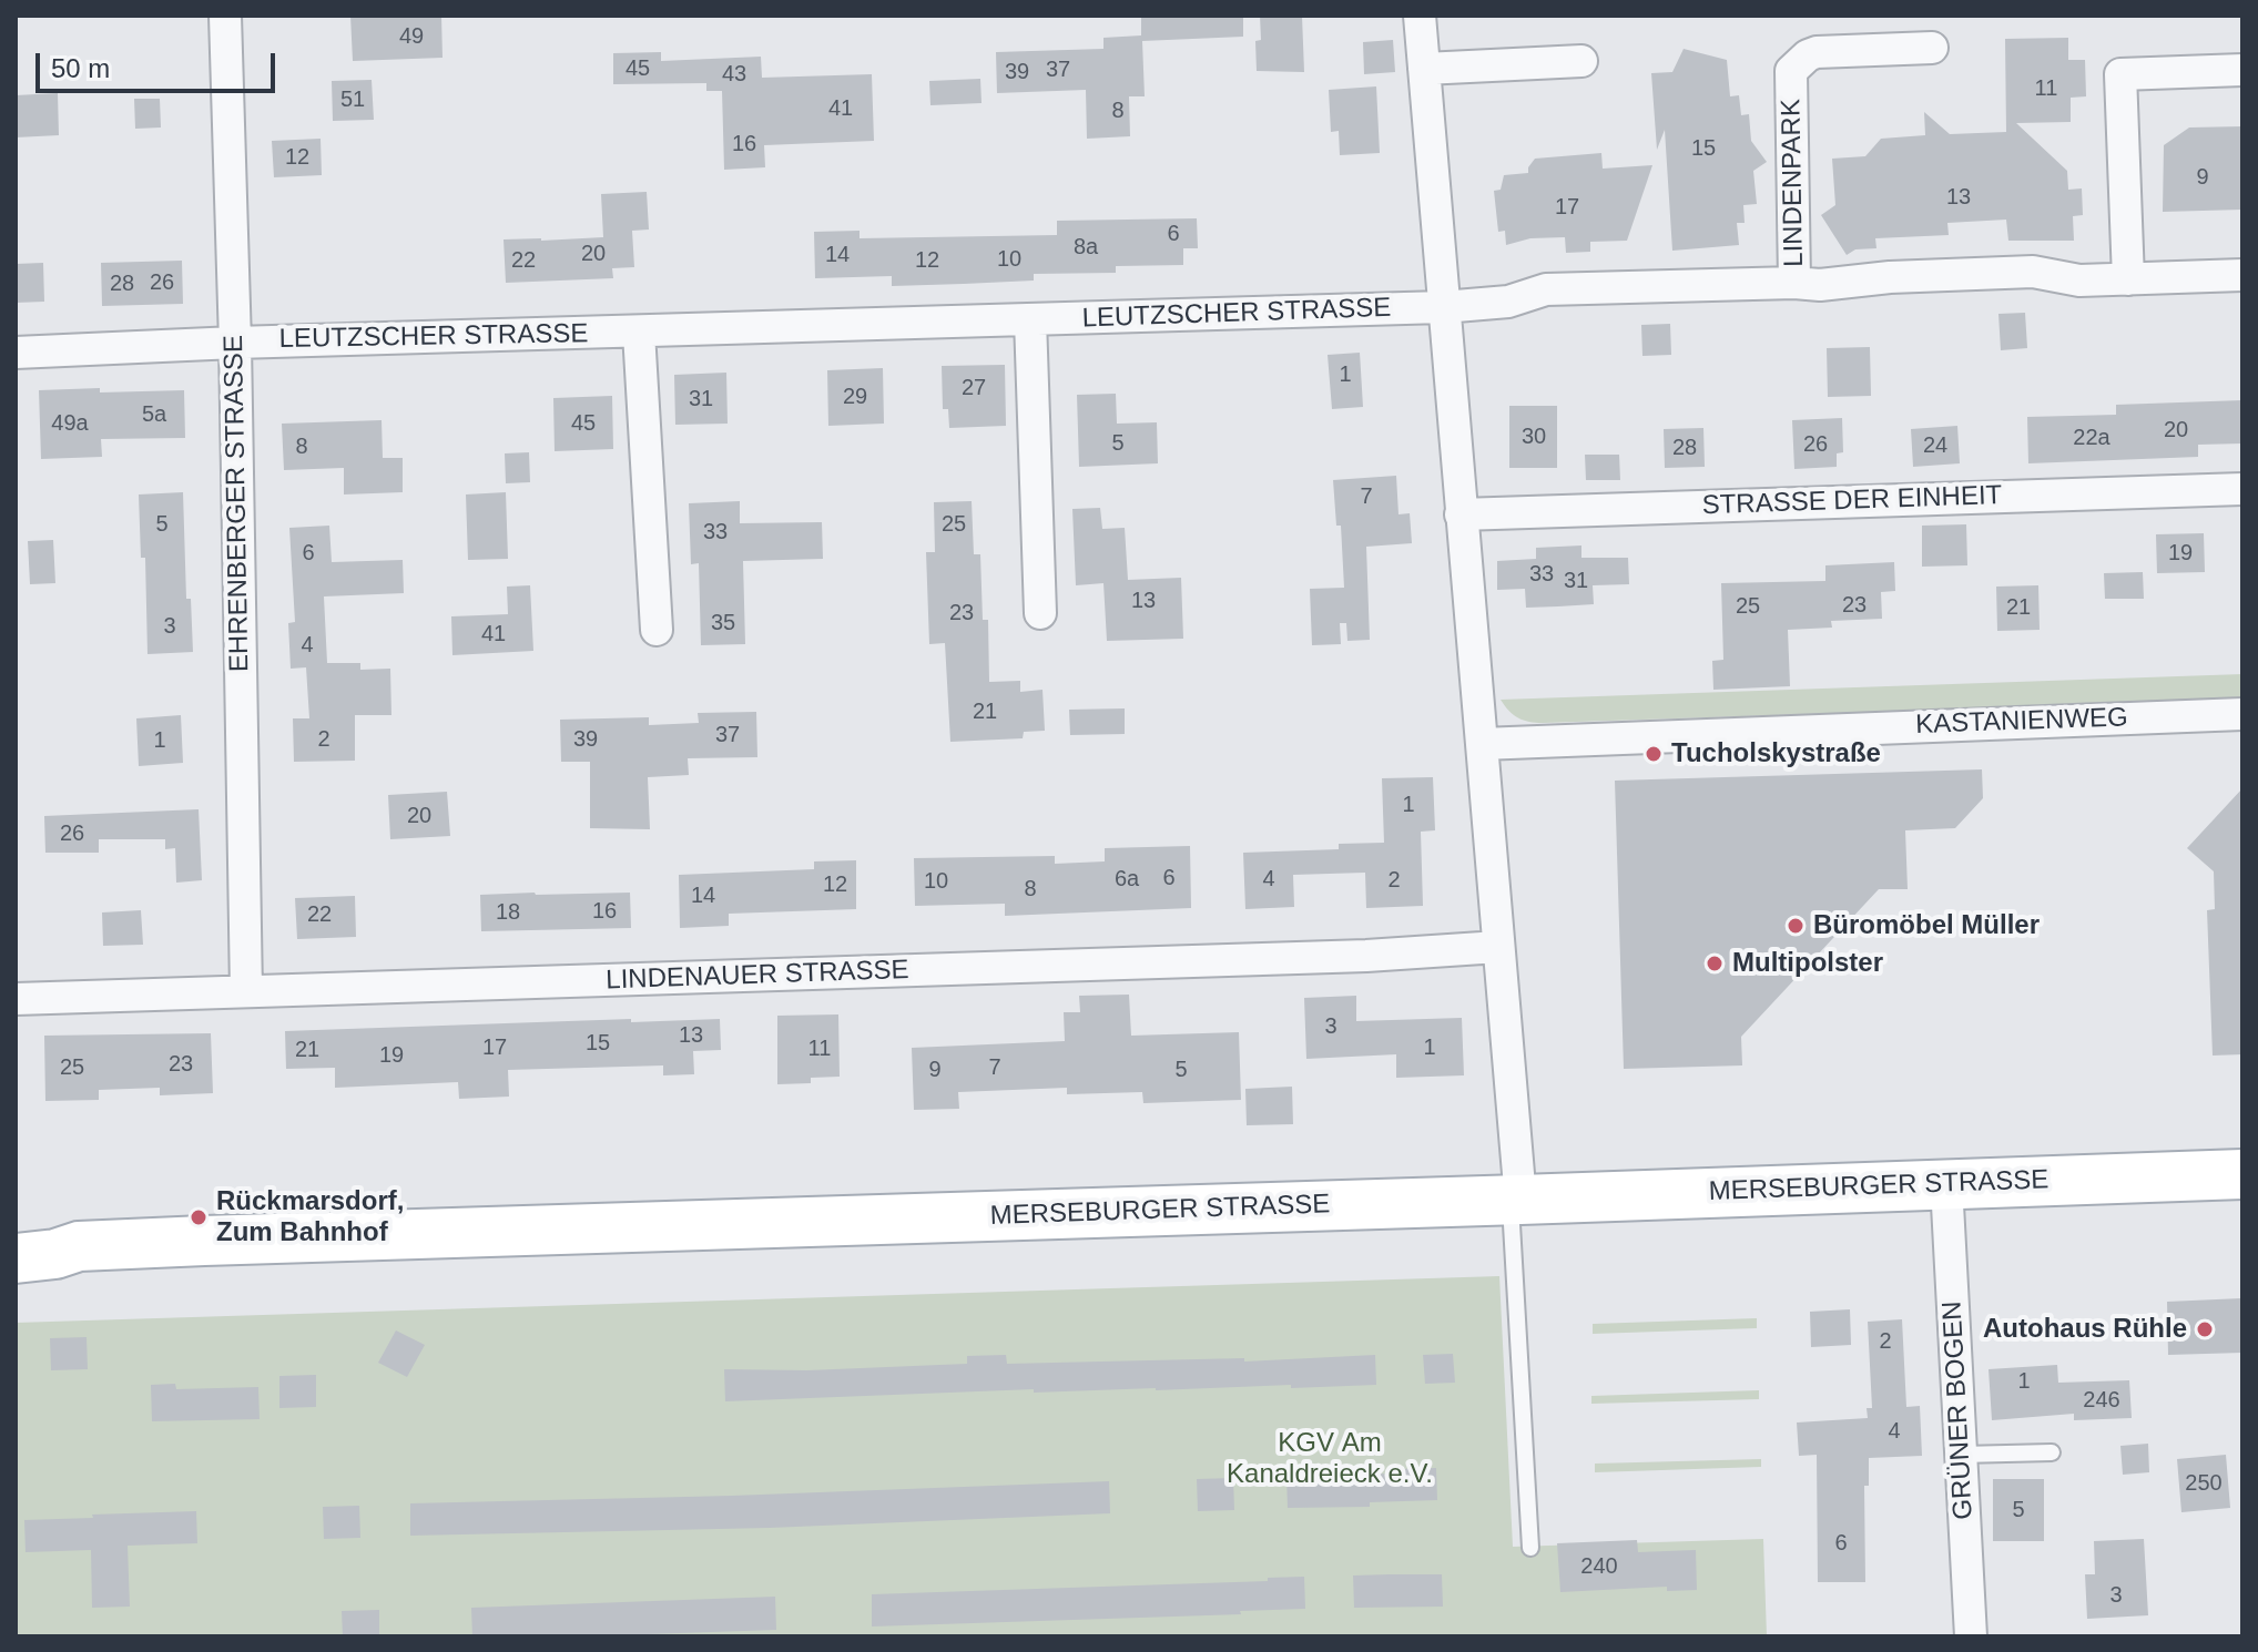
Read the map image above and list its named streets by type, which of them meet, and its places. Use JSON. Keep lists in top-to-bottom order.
{
  "streets": {
    "main road": ["MERSEBURGER STRASSE"],
    "street": [
      "LINDENPARK",
      "LEUTZSCHER STRASSE",
      "STRASSE DER EINHEIT",
      "EHRENBERGER STRASSE",
      "KASTANIENWEG",
      "LINDENAUER STRASSE",
      "GRÜNER BOGEN"
    ]
  },
  "crossings": [
    ["LINDENPARK", "LEUTZSCHER STRASSE"],
    ["LEUTZSCHER STRASSE", "EHRENBERGER STRASSE"],
    ["EHRENBERGER STRASSE", "LINDENAUER STRASSE"],
    ["MERSEBURGER STRASSE", "GRÜNER BOGEN"]
  ],
  "parks": ["KGV Am Kanaldreieck e.V."],
  "places": [
    "Tucholskystraße",
    "Büromöbel Müller",
    "Multipolster",
    "Rückmarsdorf, Zum Bahnhof",
    "Autohaus Rühle"
  ],
  "house_numbers": [
    "49",
    "45",
    "37",
    "39",
    "43",
    "11",
    "51",
    "41",
    "8",
    "16",
    "15",
    "12",
    "9",
    "13",
    "17",
    "6",
    "8a",
    "20",
    "14",
    "10",
    "22",
    "12",
    "26",
    "28",
    "1",
    "27",
    "29",
    "31",
    "5a",
    "49a",
    "45",
    "20",
    "30",
    "22a",
    "5",
    "26",
    "24",
    "8",
    "28",
    "7",
    "5",
    "25",
    "33",
    "6",
    "19",
    "33",
    "31",
    "13",
    "23",
    "25",
    "21",
    "23",
    "35",
    "3",
    "41",
    "4",
    "21",
    "37",
    "2",
    "39",
    "1",
    "1",
    "20",
    "26",
    "6",
    "6a",
    "4",
    "2",
    "10",
    "12",
    "8",
    "14",
    "16",
    "18",
    "22",
    "3",
    "13",
    "15",
    "17",
    "1",
    "11",
    "21",
    "19",
    "23",
    "25",
    "7",
    "9",
    "5",
    "2",
    "1",
    "246",
    "4",
    "250",
    "5",
    "6",
    "240",
    "3"
  ],
  "scale_bar": "50 m"
}
